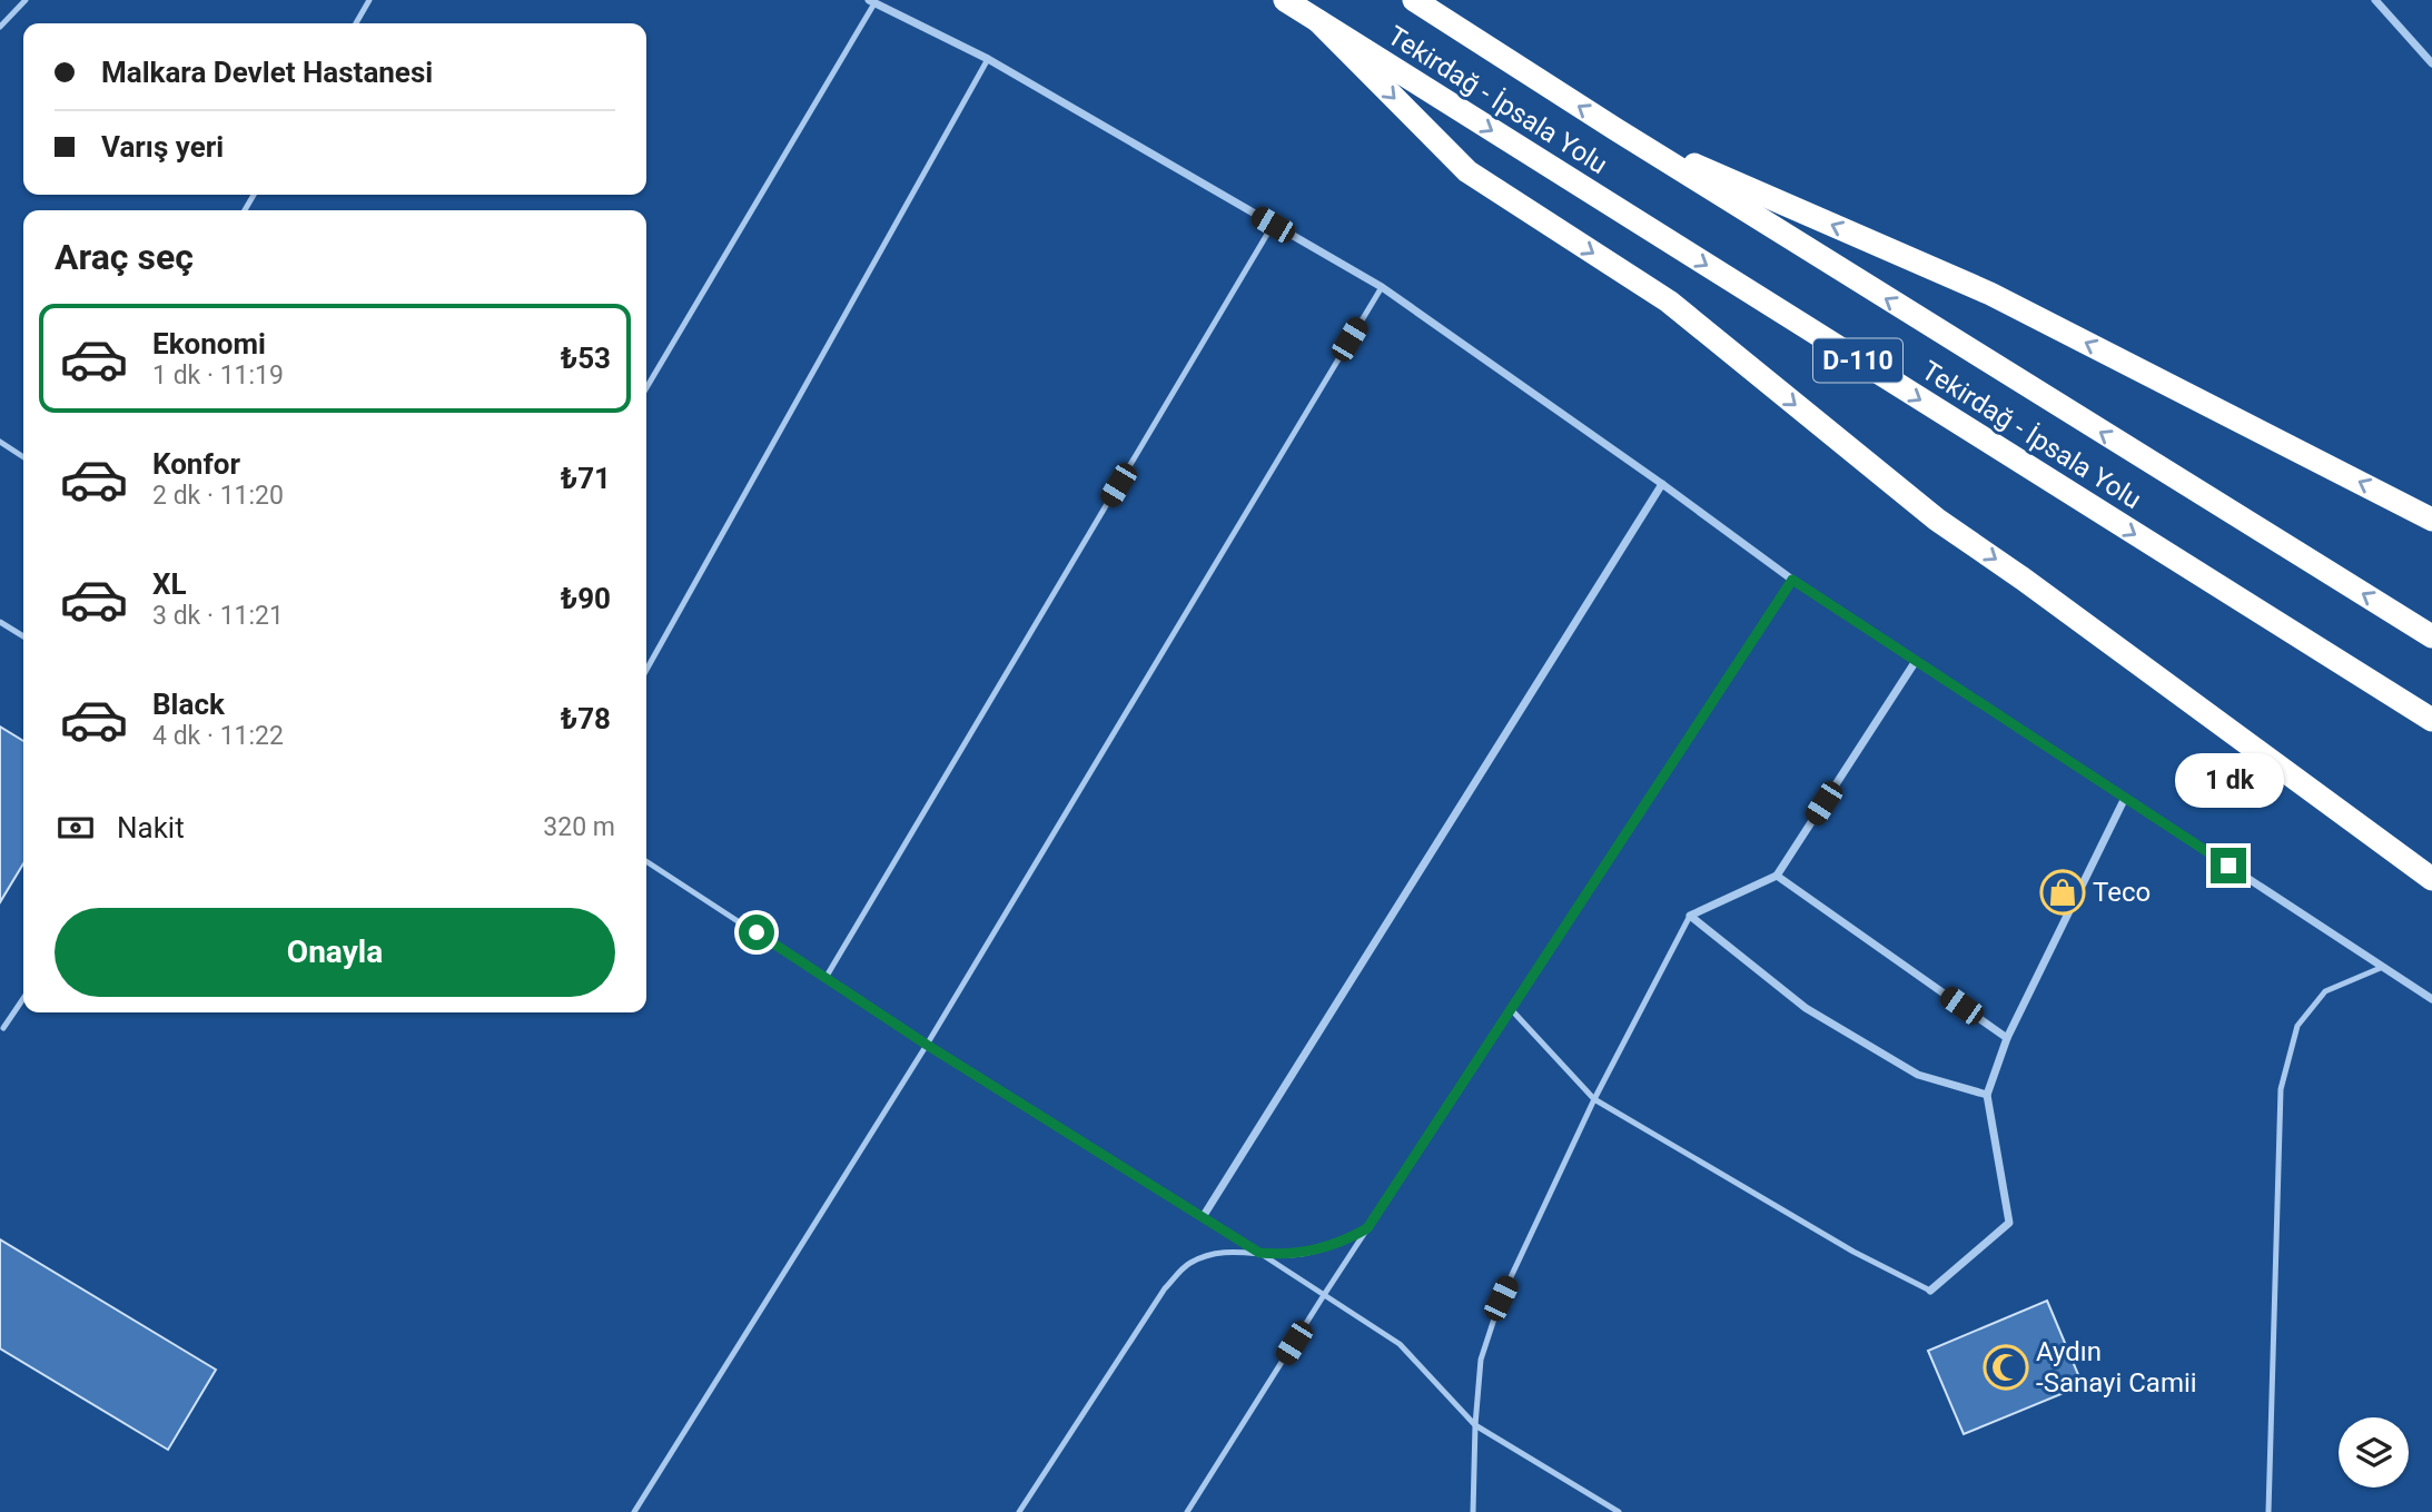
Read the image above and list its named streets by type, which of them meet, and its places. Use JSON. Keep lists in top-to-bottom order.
{
  "streets": {
    "highway": ["Tekirdağ - İpsala Yolu", "D-110"]
  },
  "places": {
    "shop": ["Teco"],
    "mosque": ["Aydın -Sanayi Camii"]
  },
  "page": {
    "banner": ["Malkara Devlet Hastanesi", "Varış yeri"],
    "heading": "Araç seç",
    "list": [
      {
        "name": "Ekonomi",
        "note": "1 dk · 11:19",
        "value": "₺53"
      },
      {
        "name": "Konfor",
        "note": "2 dk · 11:20",
        "value": "₺71"
      },
      {
        "name": "XL",
        "note": "3 dk · 11:21",
        "value": "₺90"
      },
      {
        "name": "Black",
        "note": "4 dk · 11:22",
        "value": "₺78"
      }
    ],
    "bubble": "1 dk",
    "pay": ["Nakit", "320 m"],
    "buttons": "Onayla"
  }
}
